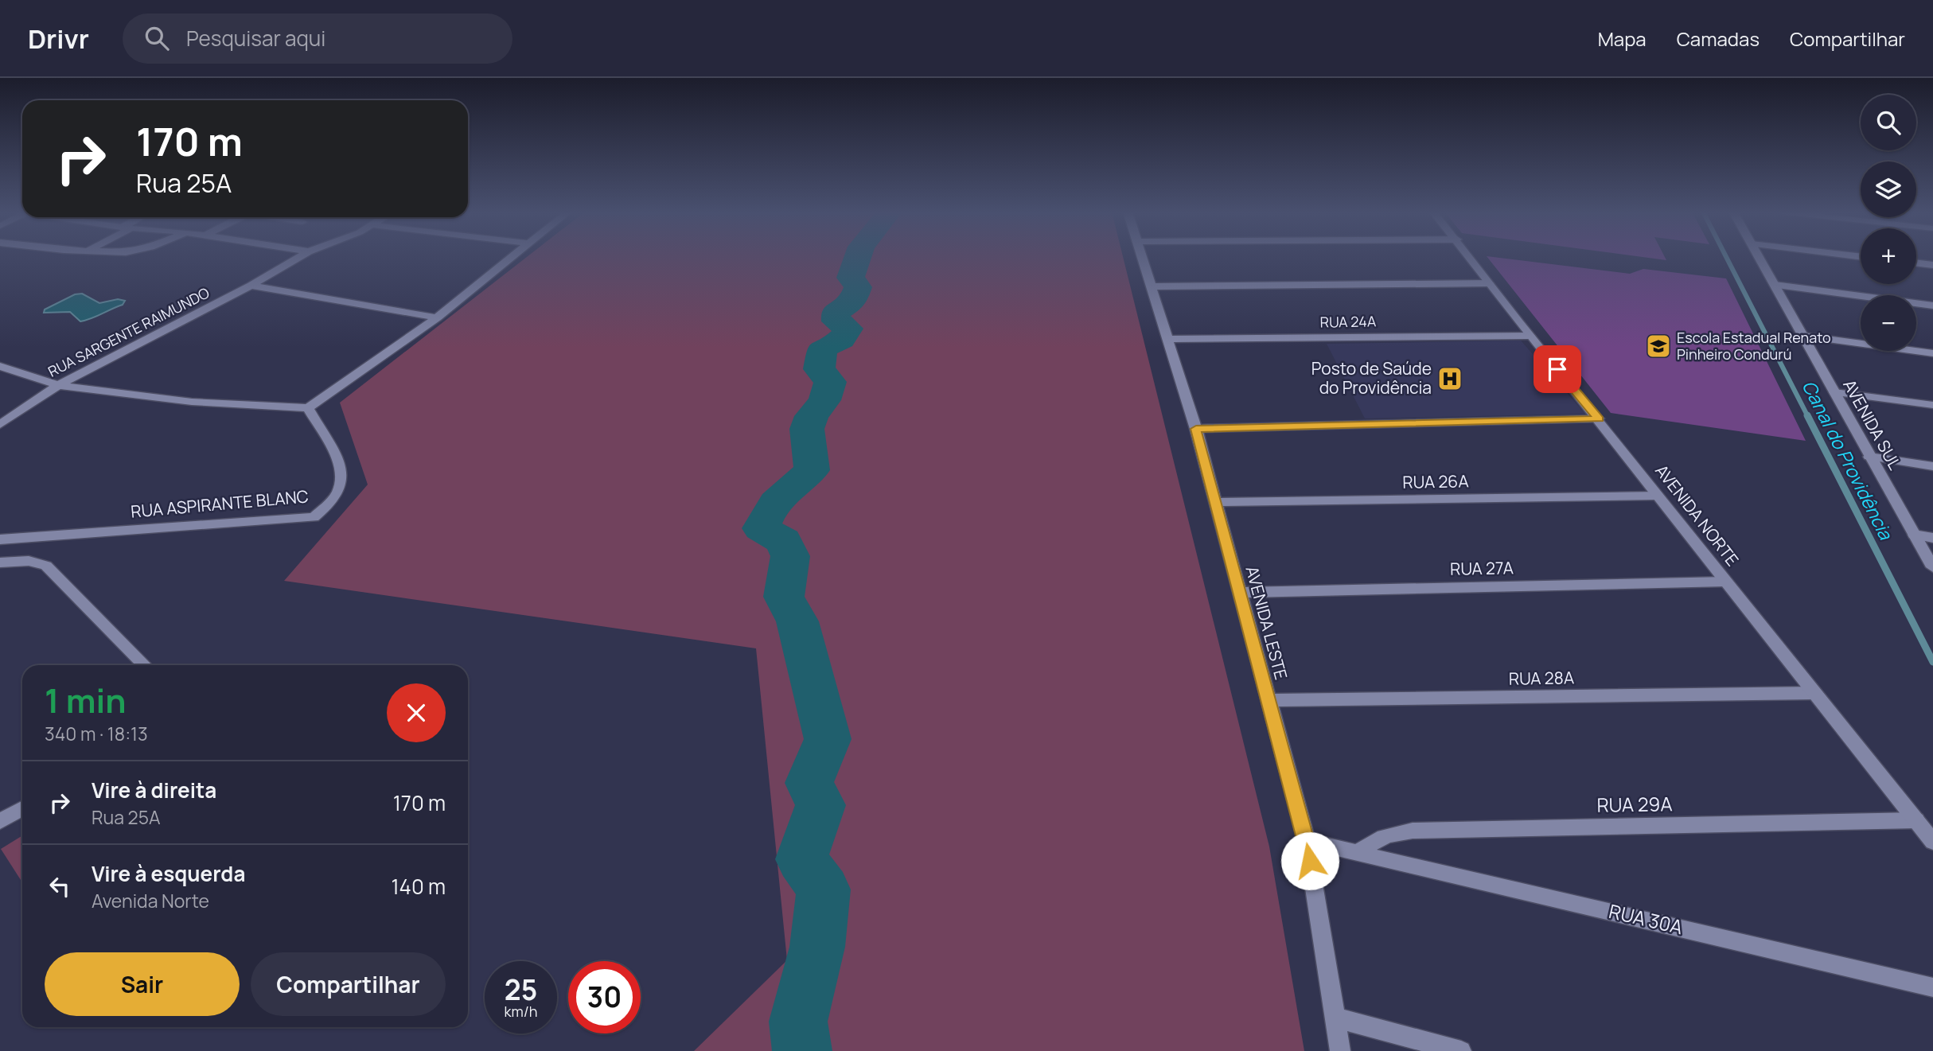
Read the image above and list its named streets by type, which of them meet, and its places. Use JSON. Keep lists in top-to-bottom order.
{
  "streets": {
    "street": [
      "RUA 24A",
      "RUA SARGENTE RAIMUNDO",
      "AVENIDA SUL",
      "RUA 26A",
      "RUA ASPIRANTE BLANC",
      "AVENIDA NORTE",
      "RUA 27A",
      "AVENIDA LESTE",
      "RUA 28A",
      "RUA 29A",
      "RUA 30A"
    ]
  },
  "crossings": [
    ["RUA 24A", "AVENIDA NORTE"],
    ["RUA 24A", "AVENIDA LESTE"],
    ["RUA 26A", "AVENIDA NORTE"],
    ["RUA 26A", "AVENIDA LESTE"],
    ["AVENIDA NORTE", "RUA 27A"],
    ["AVENIDA NORTE", "RUA 28A"],
    ["AVENIDA NORTE", "RUA 29A"],
    ["RUA 27A", "AVENIDA LESTE"],
    ["AVENIDA LESTE", "RUA 28A"],
    ["AVENIDA LESTE", "RUA 30A"],
    ["RUA 29A", "RUA 30A"]
  ],
  "water": ["Canal do Providência"],
  "places": {
    "school or university": ["Escola Estadual Renato Pinheiro Condurú"],
    "hospital": ["Posto de Saúde do Providência"]
  },
  "page": {
    "header": "Drivr",
    "search": "Pesquisar aqui",
    "nav": ["Mapa", "Camadas", "Compartilhar"],
    "map_buttons": ["+", "−"],
    "turn": ["170 m", "Rua 25A"],
    "heading": ["1 min", "340 m · 18:13"],
    "list": [
      {
        "name": "Vire à direita",
        "note": "Rua 25A",
        "value": "170 m"
      },
      {
        "name": "Vire à esquerda",
        "note": "Avenida Norte",
        "value": "140 m"
      }
    ],
    "buttons": ["Sair", "Compartilhar"],
    "speed": "25 km/h",
    "limit": "30"
  }
}
